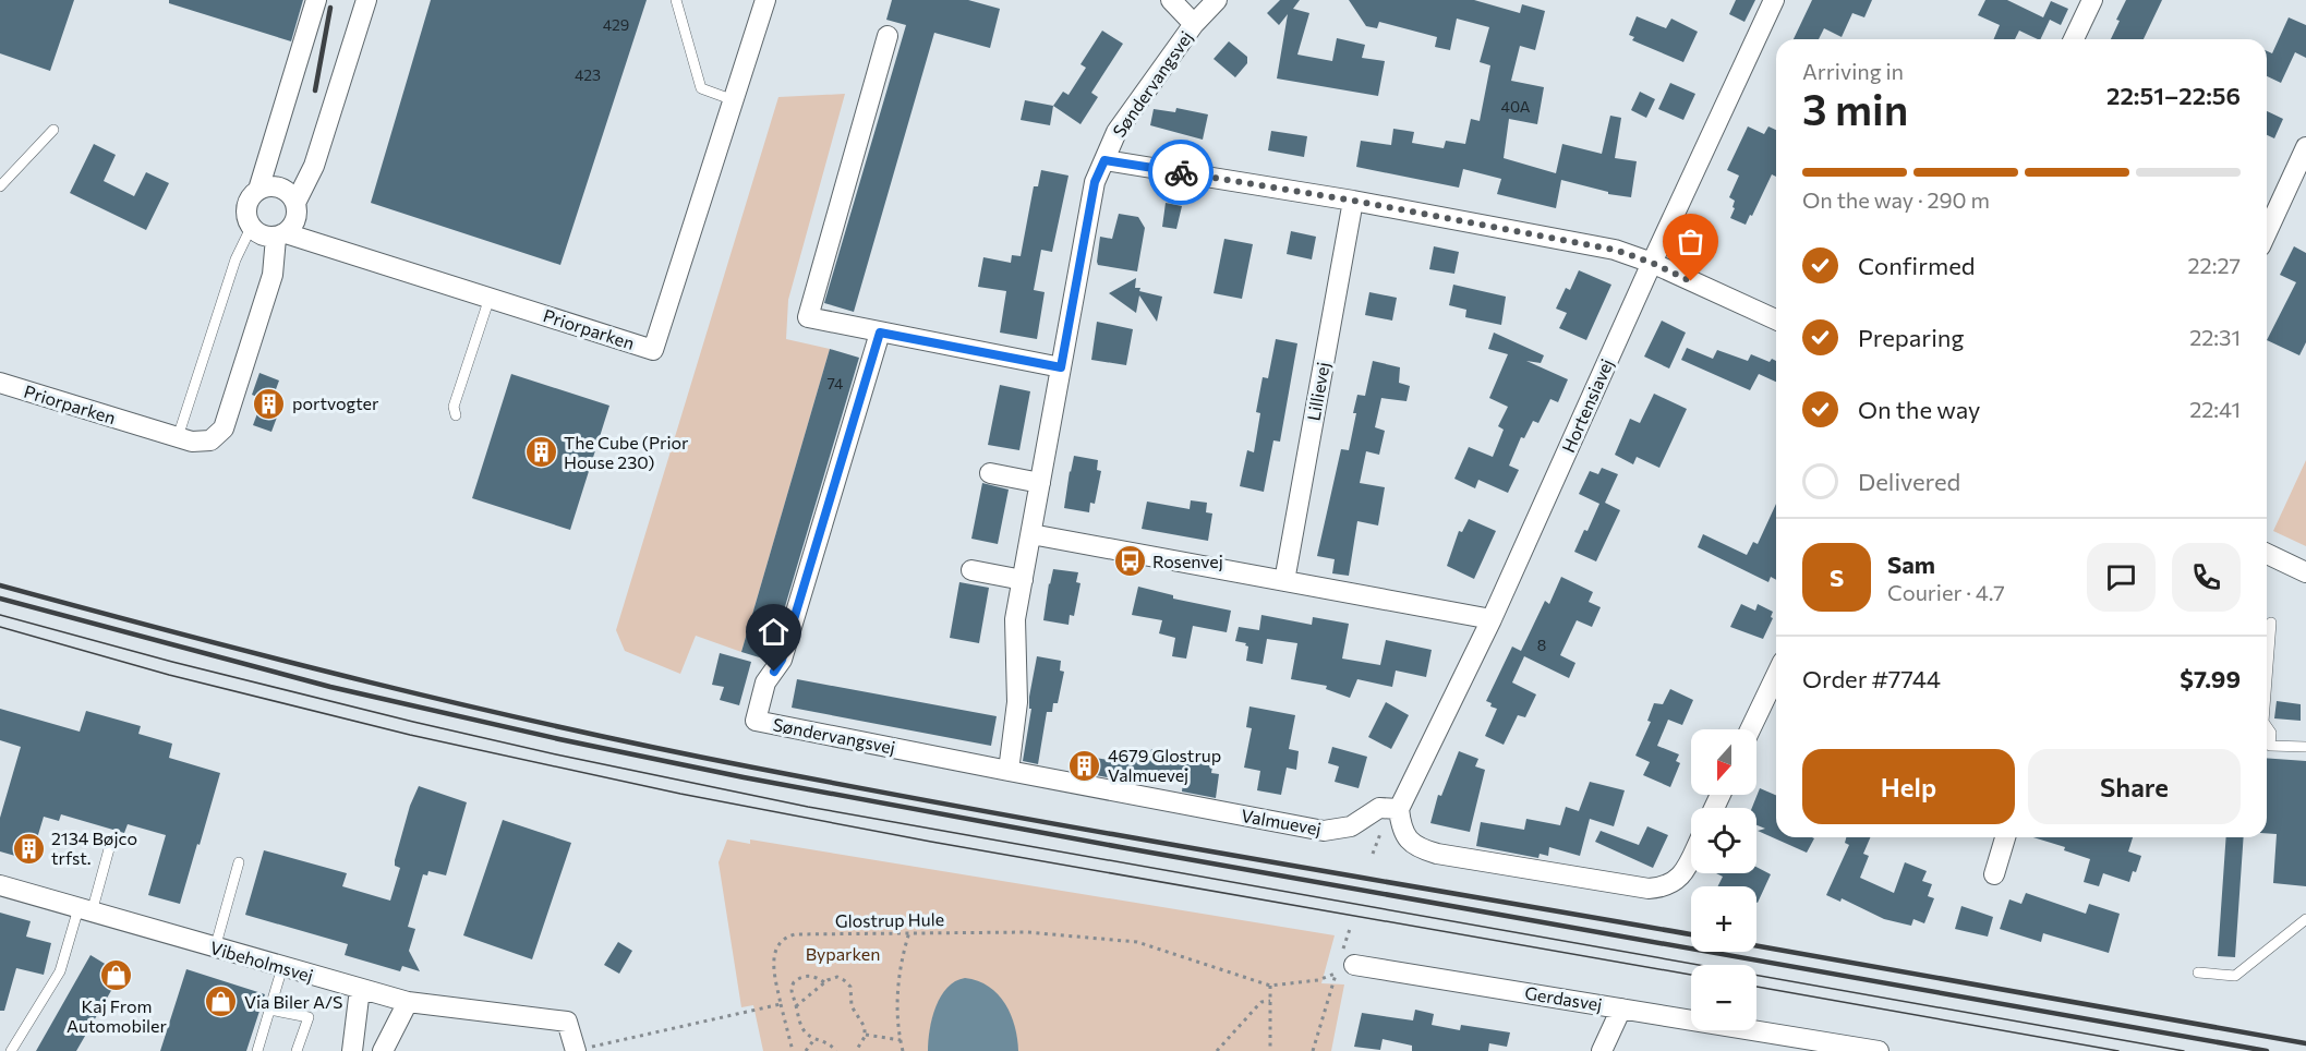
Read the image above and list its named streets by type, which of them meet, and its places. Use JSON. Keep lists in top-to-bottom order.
{
  "streets": {
    "street": [
      "Søndervangsvej",
      "Priorparken",
      "Lillievej",
      "Hortensiavej",
      "Valmuevej",
      "Vibeholmsvej",
      "Gerdasvej"
    ],
    "path": ["Glostrup Hule"]
  },
  "crossings": [
    ["Søndervangsvej", "Valmuevej"],
    ["Hortensiavej", "Valmuevej"],
    ["Glostrup Hule", "Gerdasvej"]
  ],
  "parks": ["Byparken"],
  "places": {
    "building": [
      "portvogter",
      "The Cube (Prior House 230)",
      "4679 Glostrup Valmuevej",
      "2134 Bøjco trfst."
    ],
    "bus stop": ["Rosenvej"],
    "shop": ["Kaj From Automobiler", "Via Biler A/S"]
  },
  "house_numbers": [
    "429",
    "423",
    "40A",
    "74",
    "8"
  ],
  "north": "bottom",
  "page": {
    "heading": ["3 min", "Arriving in", "22:51–22:56"],
    "panel": [
      "Sam",
      "Courier · 4.7",
      "Order #7744",
      "$7.99"
    ],
    "bar": "On the way · 290 m",
    "list": [
      ["Confirmed", "22:27"],
      ["Preparing", "22:31"],
      ["On the way", "22:41"],
      "Delivered"
    ],
    "round": "S",
    "map_buttons": ["+", "−"],
    "buttons": ["Help", "Share"]
  }
}
